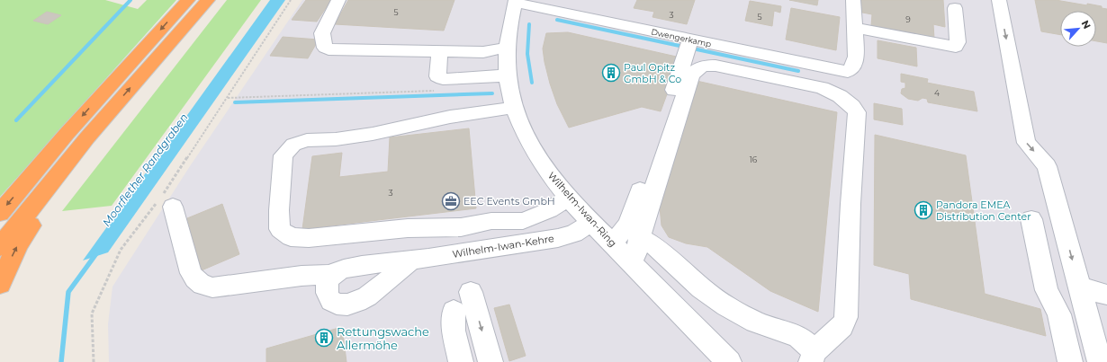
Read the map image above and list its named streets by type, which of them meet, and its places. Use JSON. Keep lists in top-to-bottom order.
{
  "streets": {
    "street": ["Dwengerkamp", "Wilhelm-Iwan-Ring", "Wilhelm-Iwan-Kehre"]
  },
  "crossings": [
    ["Dwengerkamp", "Wilhelm-Iwan-Ring"],
    ["Wilhelm-Iwan-Ring", "Wilhelm-Iwan-Kehre"]
  ],
  "water": ["Moorflether Randgraben"],
  "places": {
    "building": ["Paul Opitz GmbH & Co", "Pandora EMEA Distribution Center", "Rettungswache Allermöhe"],
    "office": ["EEC Events GmbH"]
  },
  "house_numbers": [
    "5",
    "3",
    "5",
    "9",
    "4",
    "16",
    "3"
  ],
  "north": "top right"
}
